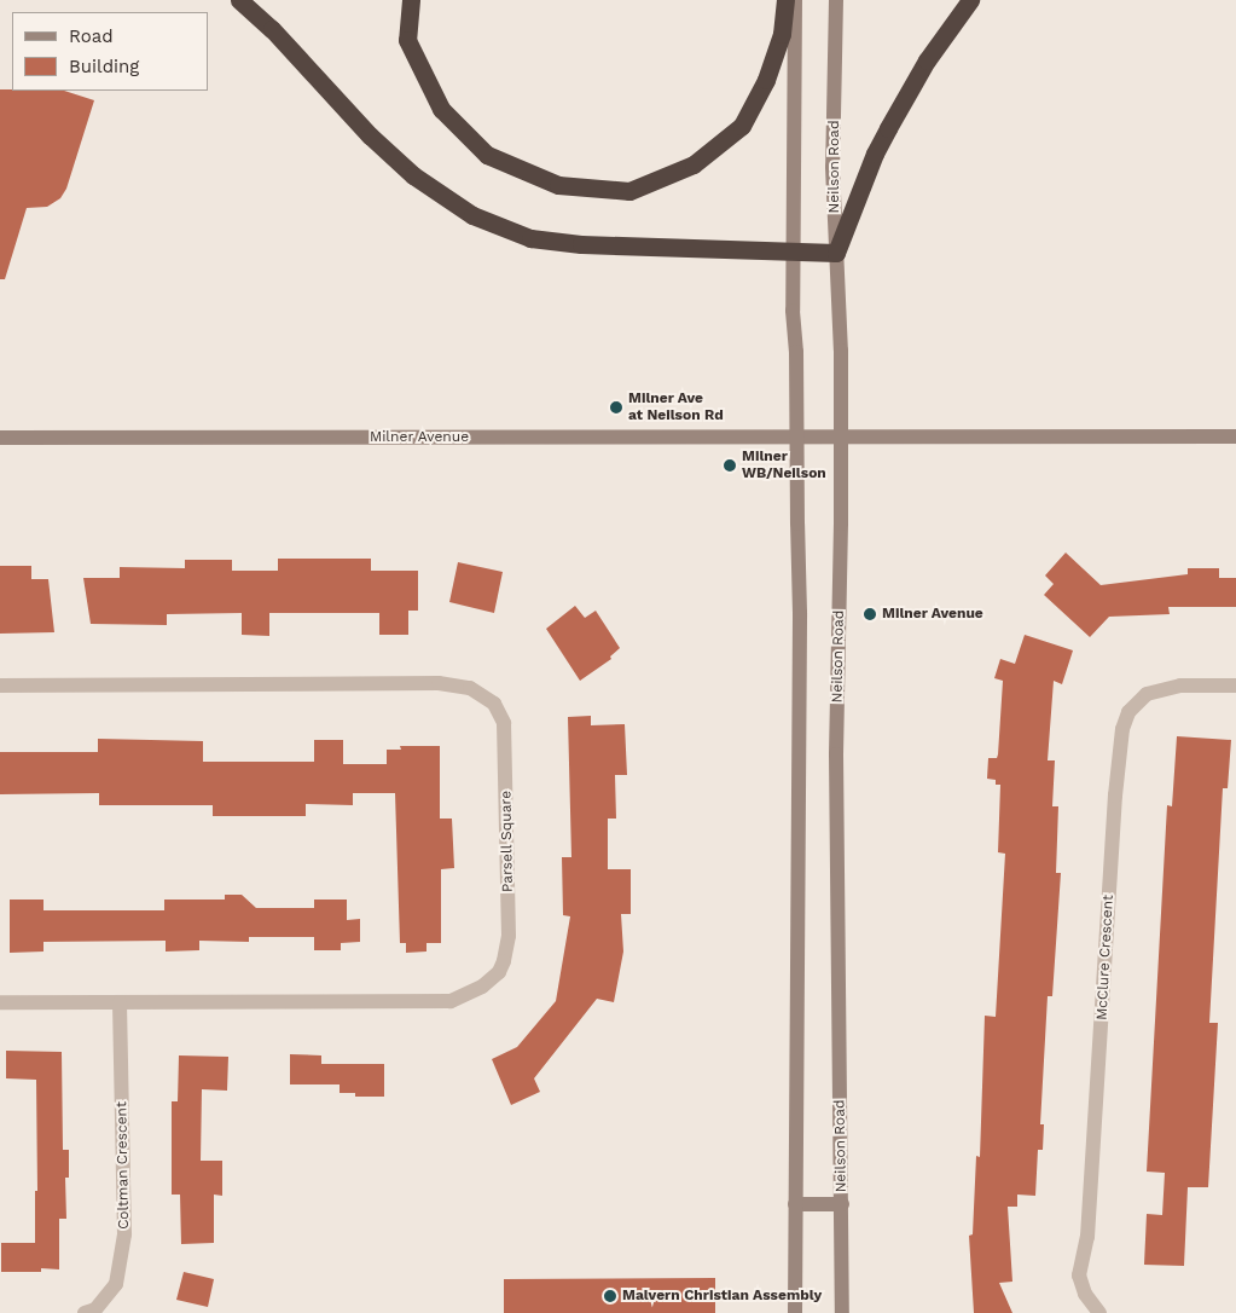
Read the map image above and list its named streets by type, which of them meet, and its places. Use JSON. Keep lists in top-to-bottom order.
{
  "streets": {
    "main road": ["Neilson Road", "Milner Avenue"],
    "street": ["Parsell Square", "McClure Crescent", "Coltman Crescent"]
  },
  "crossings": [
    ["Parsell Square", "Coltman Crescent"]
  ],
  "places": [
    "Milner Ave at Neilson Rd",
    "Milner WB/Neilson",
    "Milner Avenue",
    "Malvern Christian Assembly"
  ],
  "legend": ["Road", "Building"]
}
